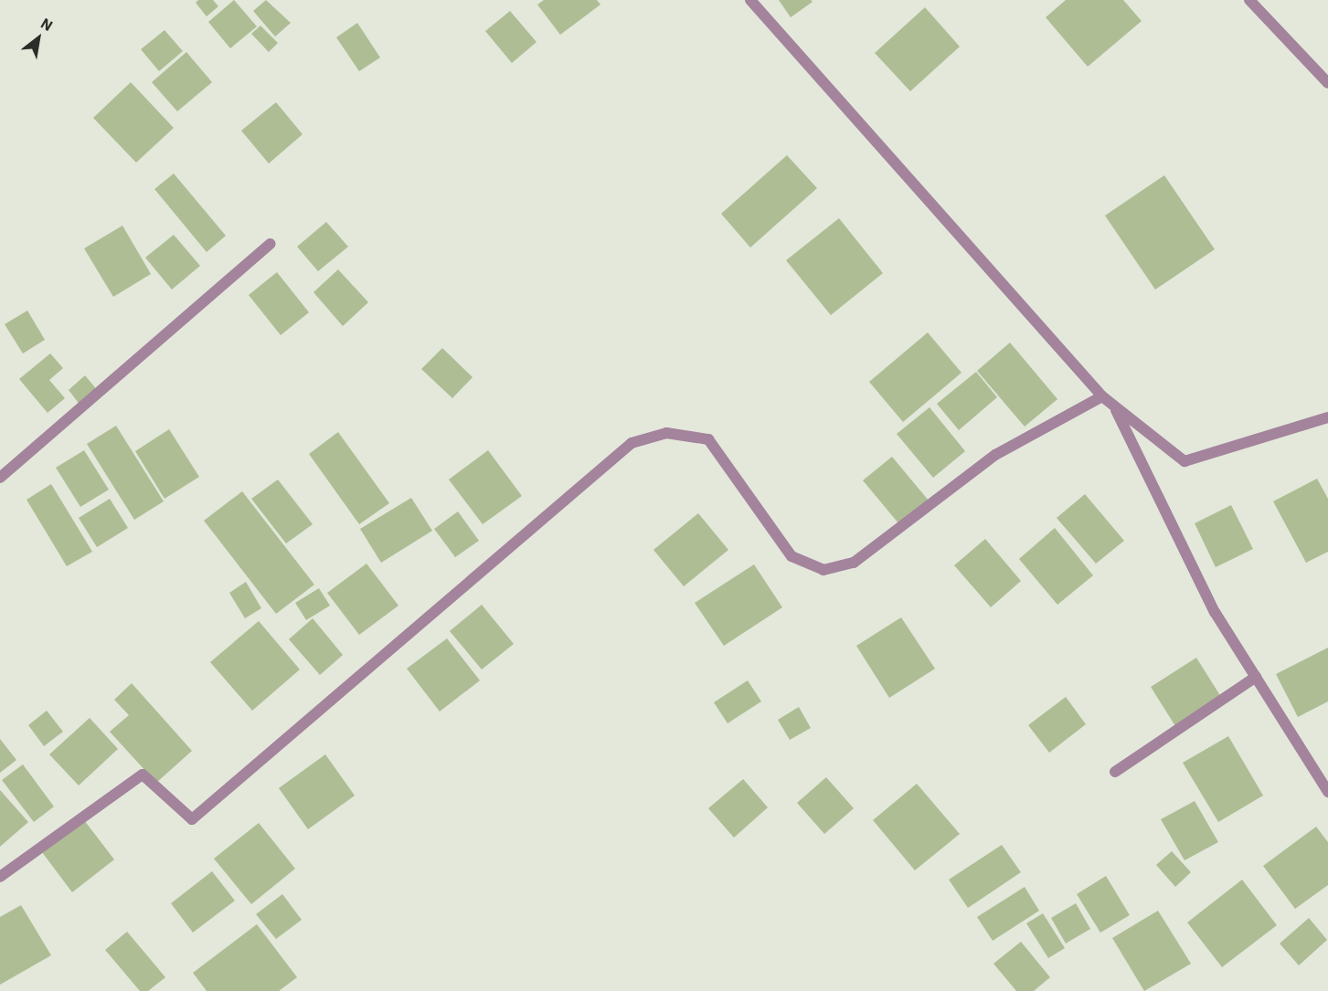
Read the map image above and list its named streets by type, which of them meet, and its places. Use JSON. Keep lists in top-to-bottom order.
{
  "north": "top right"
}
